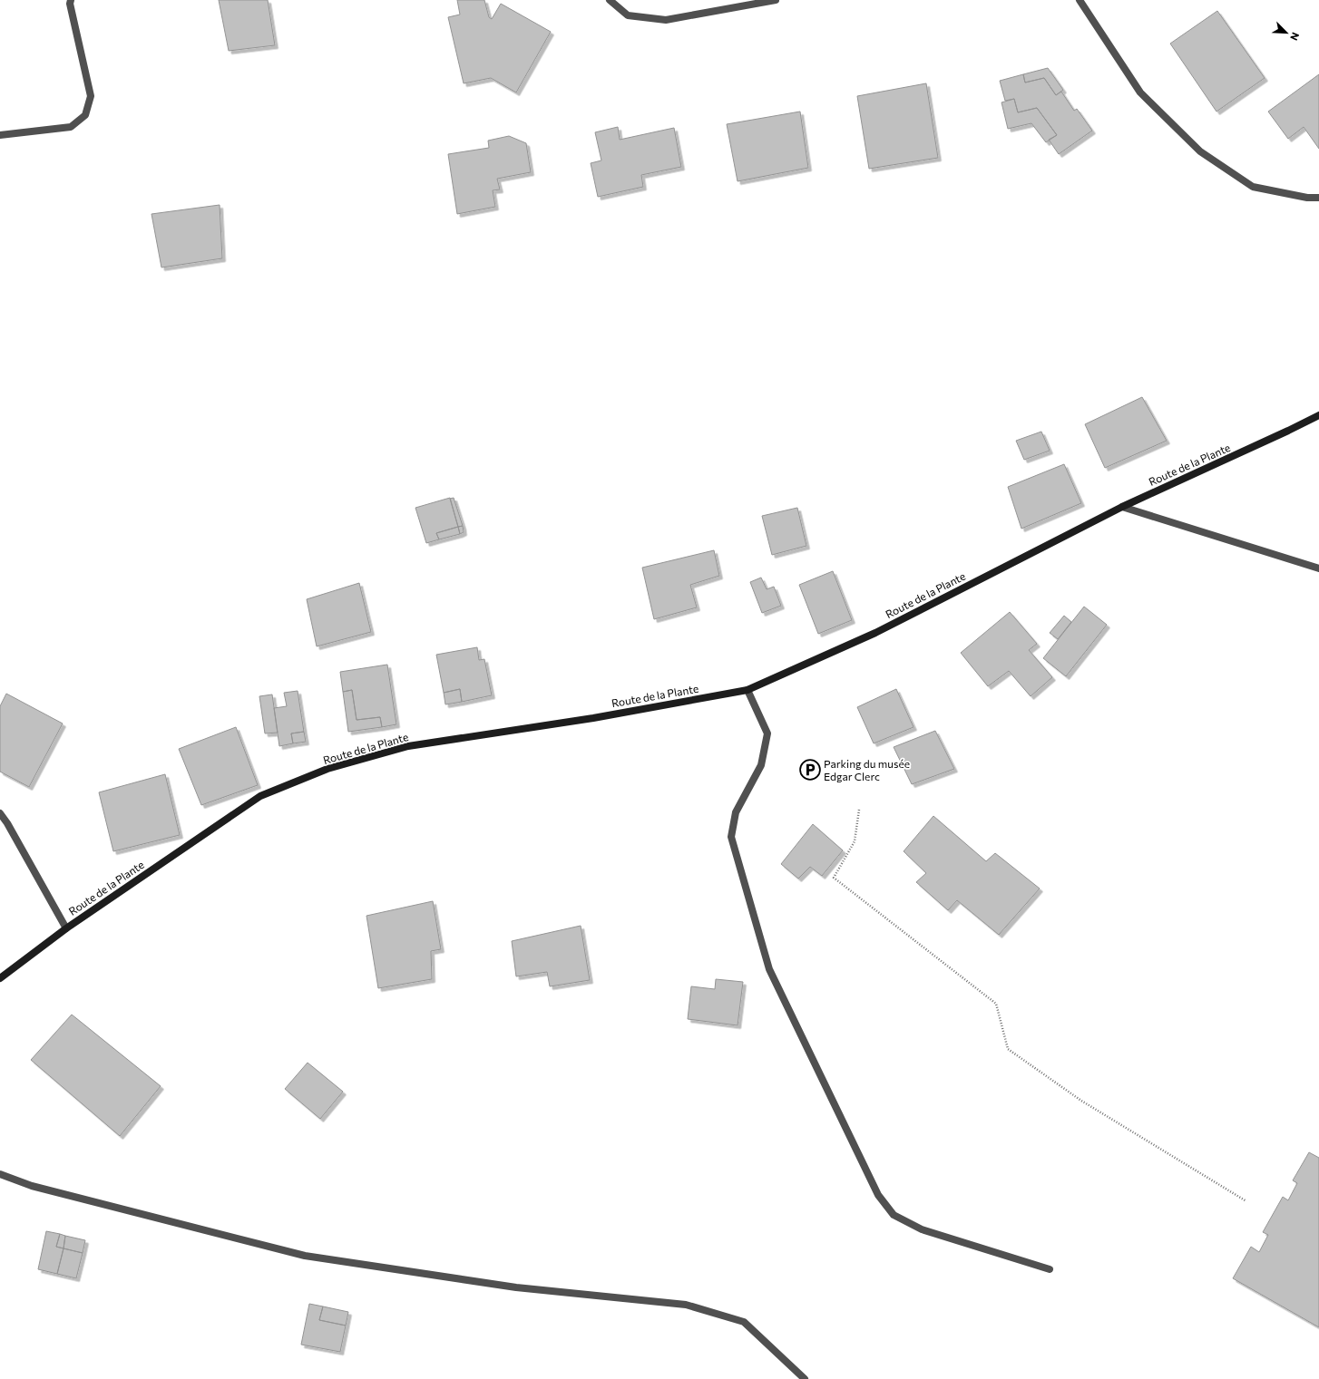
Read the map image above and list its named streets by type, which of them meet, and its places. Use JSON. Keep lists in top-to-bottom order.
{
  "streets": {
    "main road": ["Route de la Plante"]
  },
  "places": {
    "parking": ["Parking du musée Edgar Clerc"]
  },
  "north": "bottom right"
}
